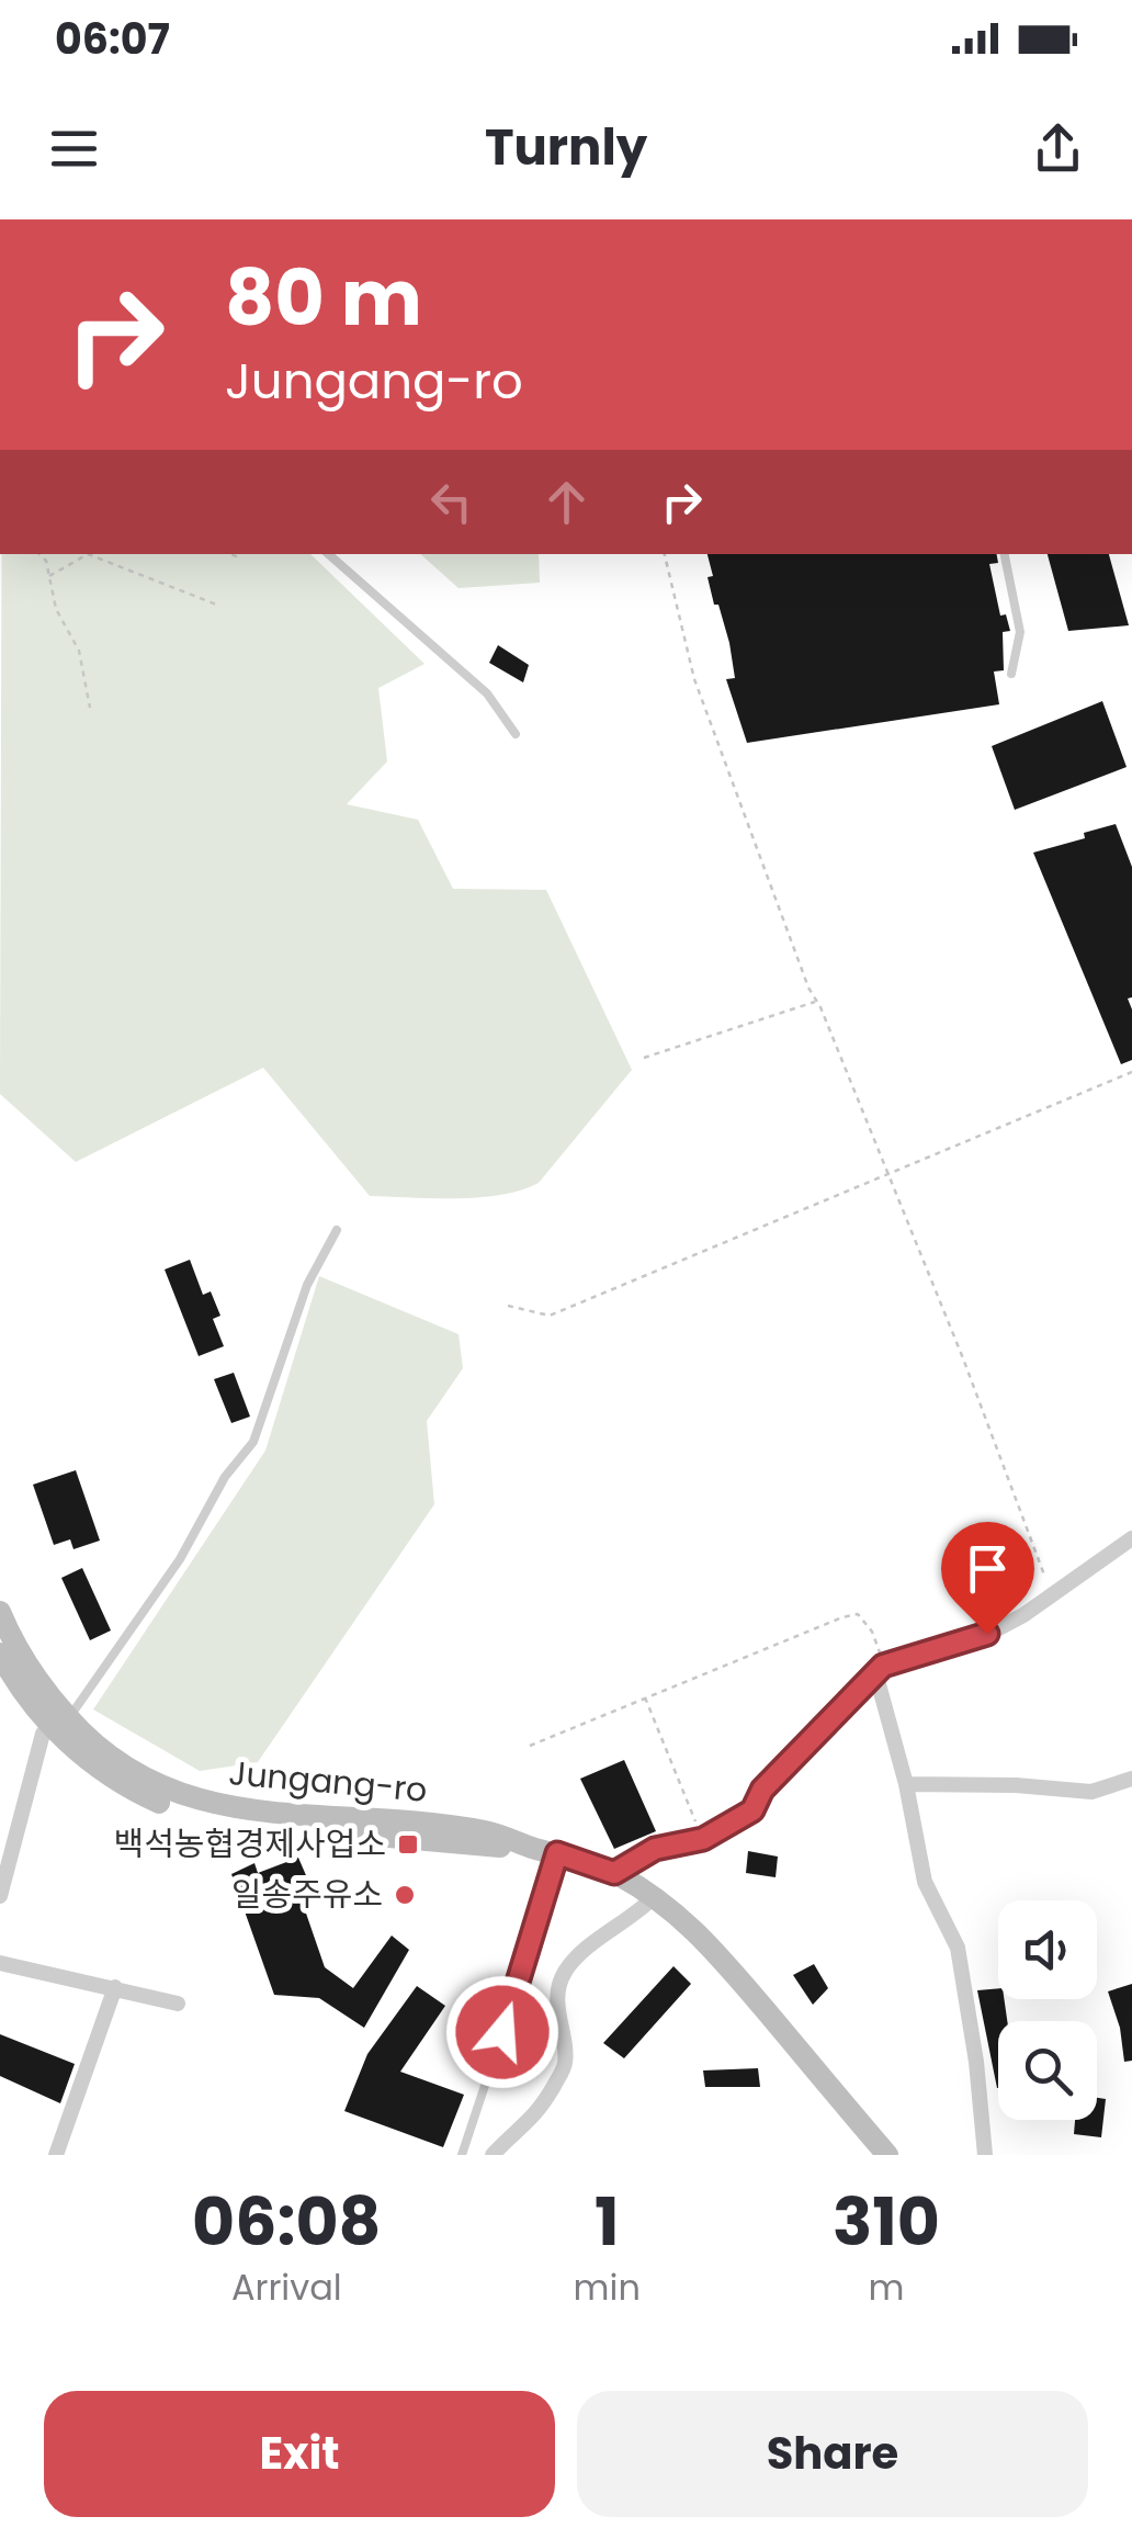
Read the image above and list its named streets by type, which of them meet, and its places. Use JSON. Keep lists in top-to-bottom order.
{
  "streets": {
    "main road": ["Jungang-ro"]
  },
  "places": {
    "transit": ["백석농협경제사업소"],
    "other": ["일송주유소"]
  },
  "page": {
    "status": "06:07",
    "header": "Turnly",
    "turn": ["80 m", "Jungang-ro"],
    "eta": [
      "06:08",
      "Arrival",
      "1",
      "min",
      "310",
      "m"
    ],
    "buttons": ["Exit", "Share"]
  }
}
